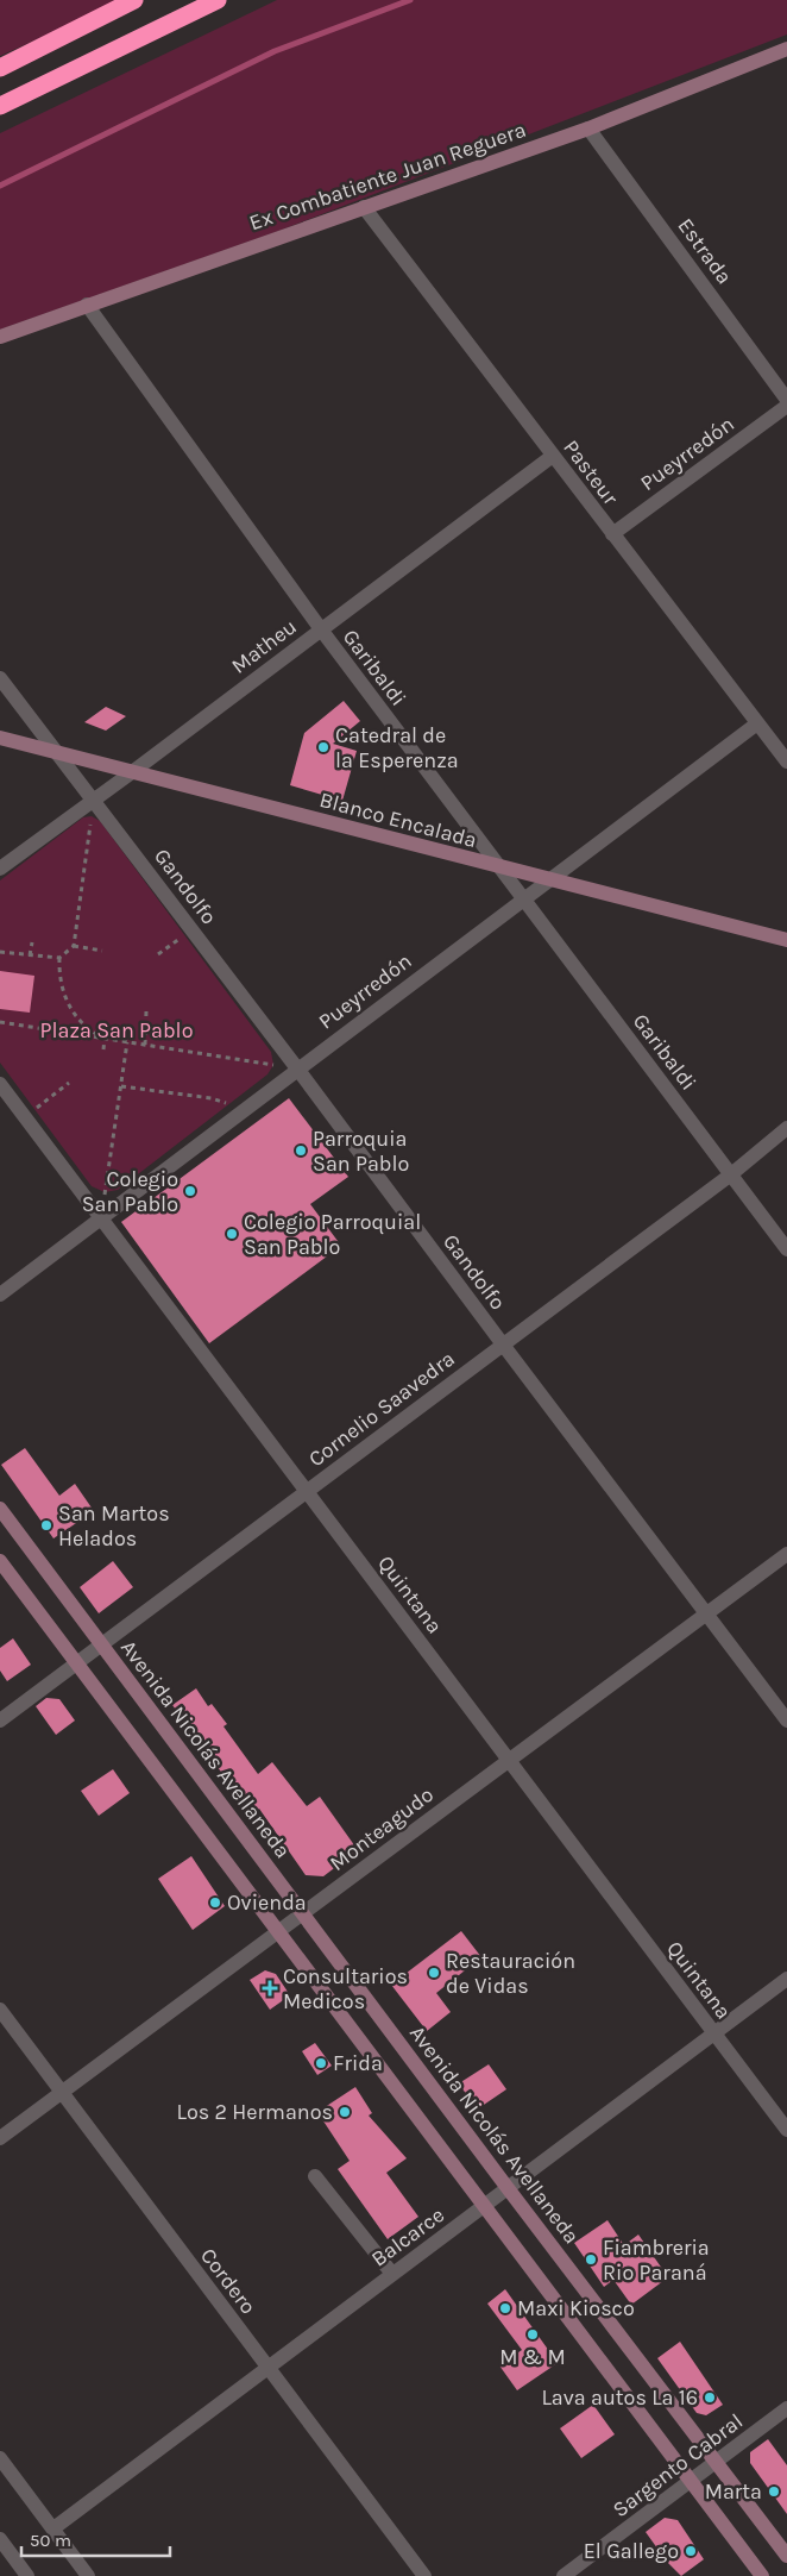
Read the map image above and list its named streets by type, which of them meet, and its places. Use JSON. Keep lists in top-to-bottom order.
{
  "streets": {
    "main road": ["Ex Combatiente Juan Reguera", "Blanco Encalada", "Avenida Nicolás Avellaneda"],
    "street": [
      "Estrada",
      "Pueyrredón",
      "Pasteur",
      "Matheu",
      "Garibaldi",
      "Gandolfo",
      "Cornelio Saavedra",
      "Quintana",
      "Monteagudo",
      "Balcarce",
      "Cordero",
      "Sargento Cabral"
    ]
  },
  "crossings": [
    ["Ex Combatiente Juan Reguera", "Estrada"],
    ["Ex Combatiente Juan Reguera", "Pasteur"],
    ["Ex Combatiente Juan Reguera", "Garibaldi"],
    ["Pueyrredón", "Pasteur"],
    ["Pueyrredón", "Garibaldi"],
    ["Pueyrredón", "Blanco Encalada"],
    ["Pueyrredón", "Gandolfo"],
    ["Pueyrredón", "Quintana"],
    ["Pasteur", "Matheu"],
    ["Matheu", "Garibaldi"],
    ["Matheu", "Blanco Encalada"],
    ["Matheu", "Gandolfo"],
    ["Garibaldi", "Blanco Encalada"],
    ["Garibaldi", "Cornelio Saavedra"],
    ["Blanco Encalada", "Gandolfo"],
    ["Gandolfo", "Cornelio Saavedra"],
    ["Gandolfo", "Monteagudo"],
    ["Cornelio Saavedra", "Quintana"],
    ["Cornelio Saavedra", "Avenida Nicolás Avellaneda"],
    ["Quintana", "Monteagudo"],
    ["Quintana", "Balcarce"],
    ["Avenida Nicolás Avellaneda", "Monteagudo"],
    ["Avenida Nicolás Avellaneda", "Balcarce"],
    ["Avenida Nicolás Avellaneda", "Sargento Cabral"],
    ["Monteagudo", "Cordero"],
    ["Balcarce", "Cordero"]
  ],
  "parks": ["Plaza San Pablo"],
  "places": {
    "other": [
      "Catedral de la Esperenza",
      "Parroquia San Pablo",
      "Colegio San Pablo",
      "Colegio Parroquial San Pablo",
      "San Martos Helados",
      "Ovienda",
      "Restauración de Vidas",
      "Frida",
      "Los 2 Hermanos",
      "Fiambreria Rio Paraná",
      "Maxi Kiosco",
      "M & M",
      "Lava autos La 16",
      "Marta",
      "El Gallego"
    ],
    "health": ["Consultarios Medicos"]
  },
  "scale_bar": "50 m"
}
